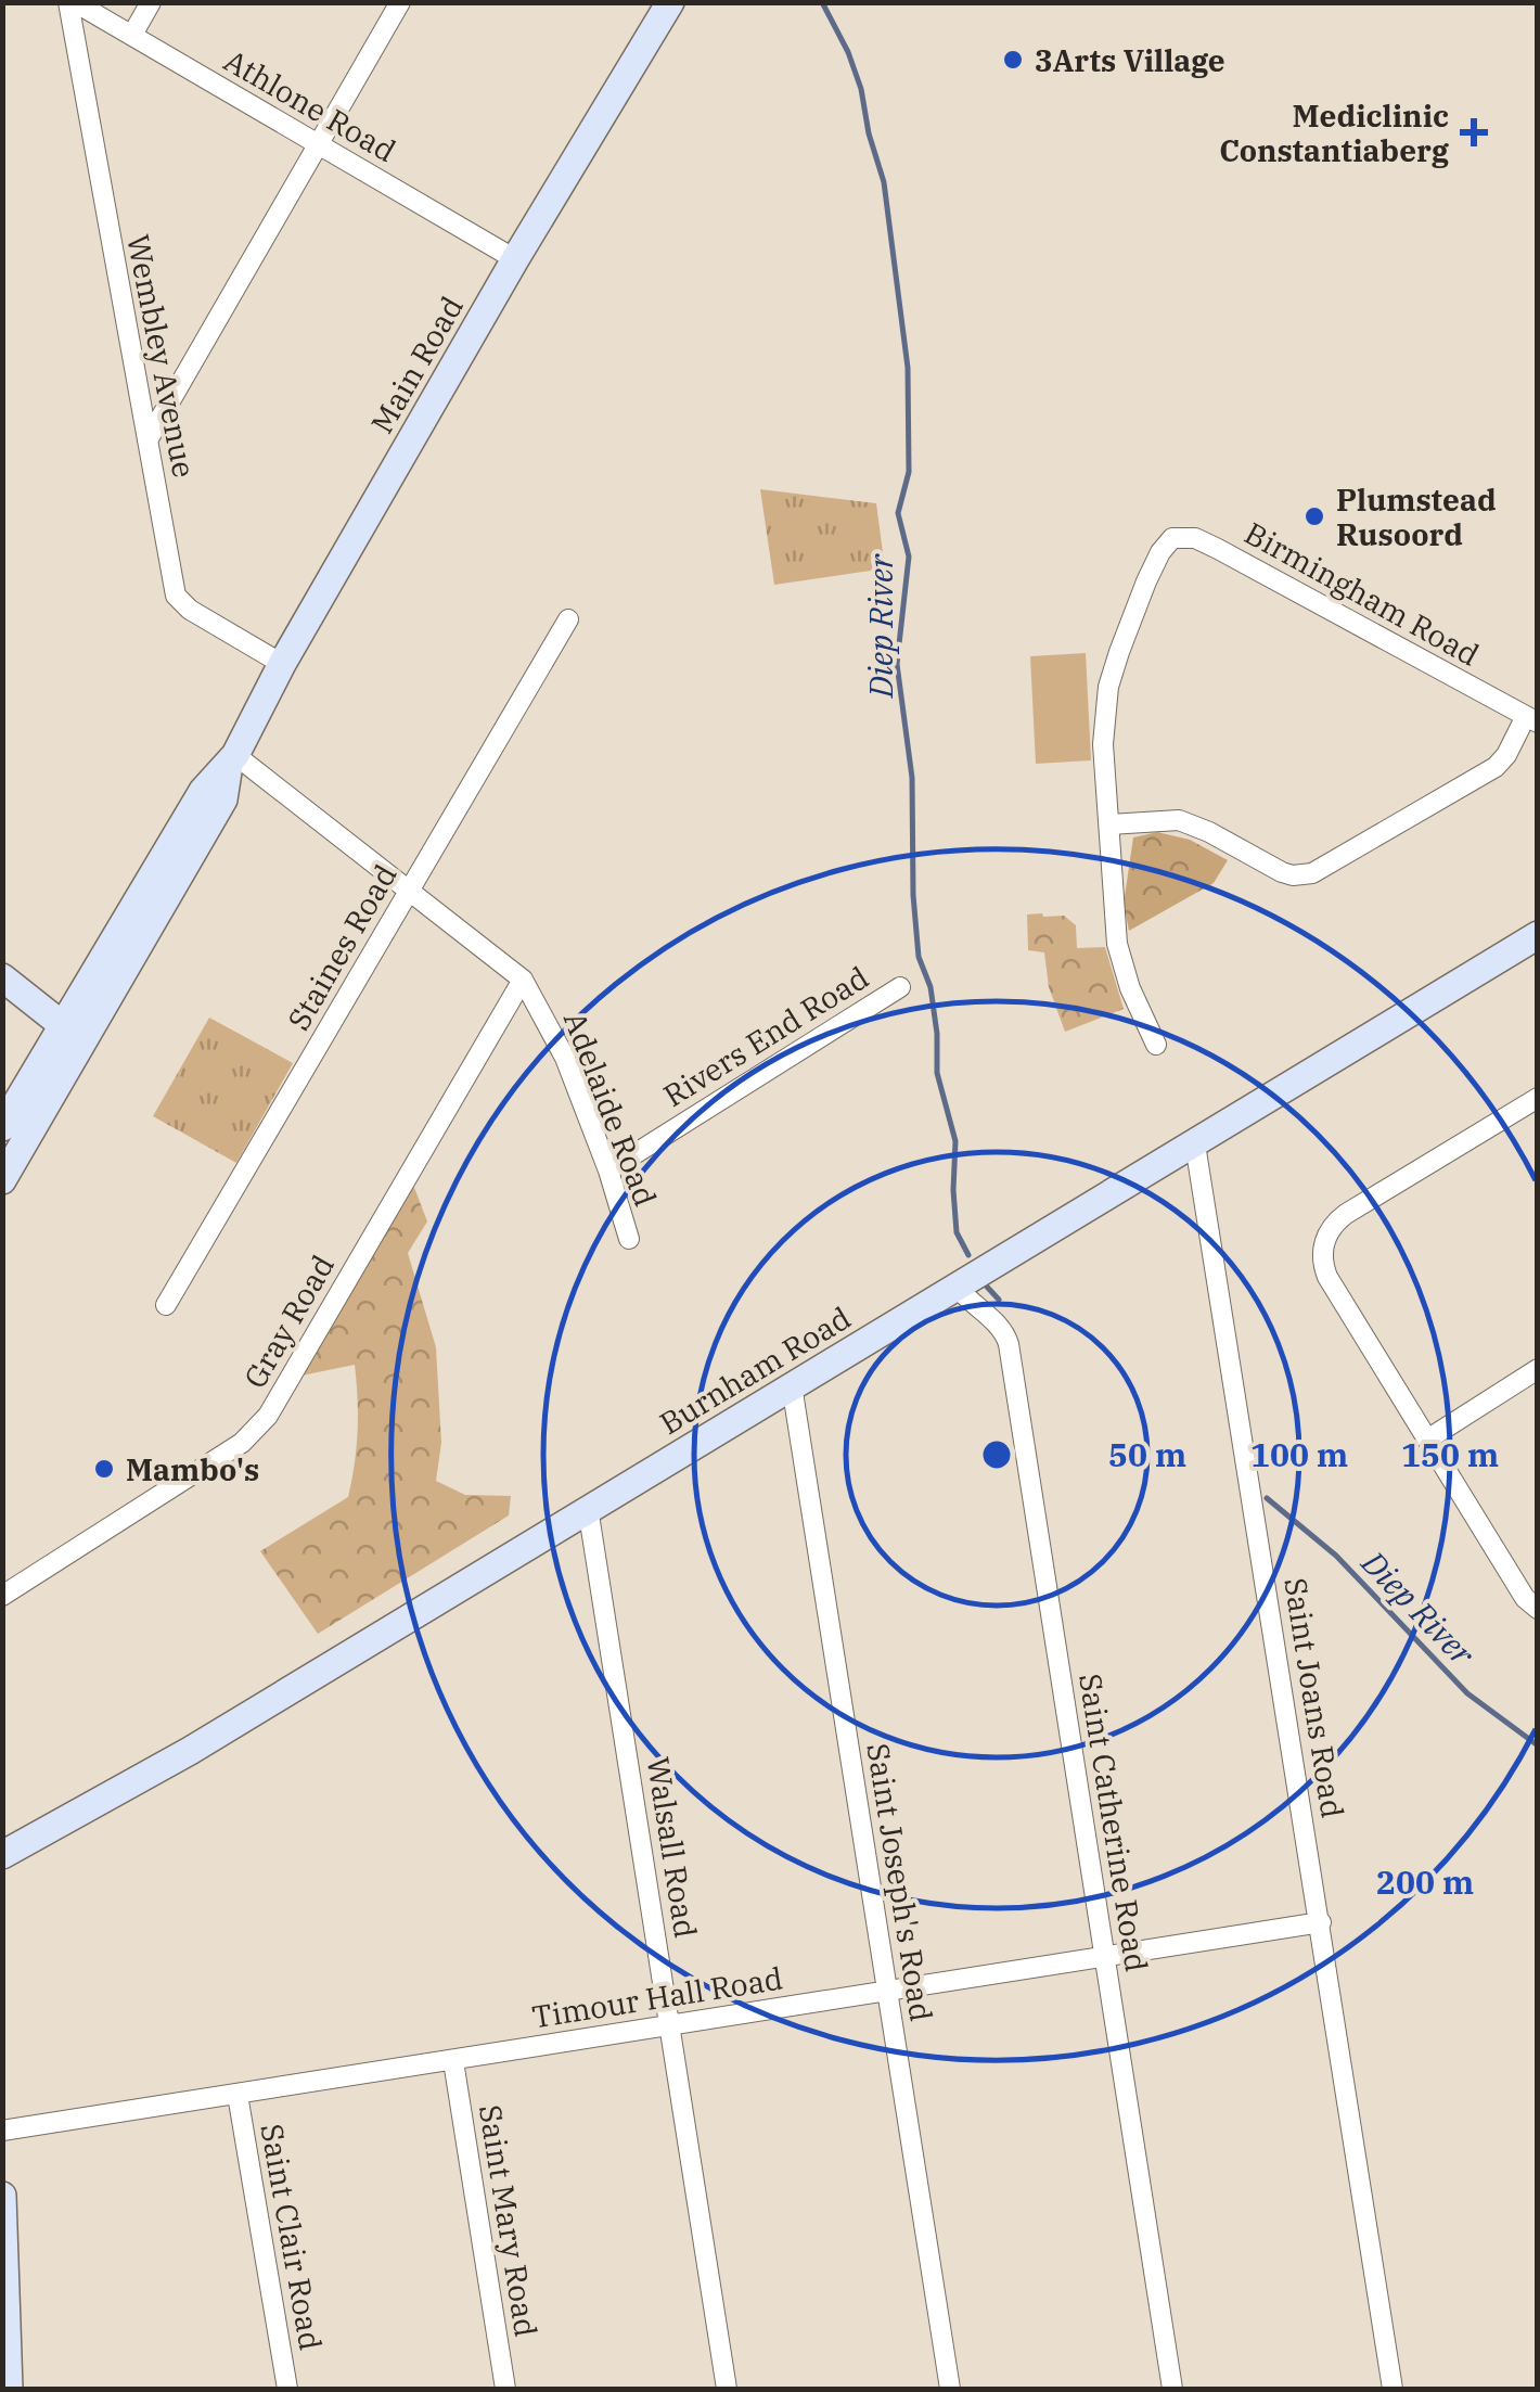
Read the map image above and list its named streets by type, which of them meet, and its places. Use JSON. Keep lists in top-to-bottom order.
{
  "streets": {
    "street": [
      "Athlone Road",
      "Wembley Avenue",
      "Main Road",
      "Birmingham Road",
      "Staines Road",
      "Rivers End Road",
      "Adelaide Road",
      "Gray Road",
      "Burnham Road",
      "Saint Joans Road",
      "Saint Catherine Road",
      "Walsall Road",
      "Saint Joseph's Road",
      "Timour Hall Road",
      "Saint Mary Road",
      "Saint Clair Road"
    ]
  },
  "crossings": [
    ["Athlone Road", "Wembley Avenue"],
    ["Athlone Road", "Main Road"],
    ["Wembley Avenue", "Main Road"],
    ["Main Road", "Adelaide Road"],
    ["Staines Road", "Adelaide Road"],
    ["Rivers End Road", "Adelaide Road"],
    ["Adelaide Road", "Gray Road"],
    ["Burnham Road", "Saint Joans Road"],
    ["Burnham Road", "Saint Catherine Road"],
    ["Burnham Road", "Walsall Road"],
    ["Burnham Road", "Saint Joseph's Road"],
    ["Saint Joans Road", "Timour Hall Road"],
    ["Saint Catherine Road", "Timour Hall Road"],
    ["Walsall Road", "Timour Hall Road"],
    ["Saint Joseph's Road", "Timour Hall Road"],
    ["Timour Hall Road", "Saint Mary Road"],
    ["Timour Hall Road", "Saint Clair Road"]
  ],
  "water": ["Diep River"],
  "places": {
    "other": ["3Arts Village", "Plumstead Rusoord", "Mambo's"],
    "health": ["Mediclinic Constantiaberg"]
  },
  "rings": [
    "50 m",
    "100 m",
    "150 m",
    "200 m"
  ]
}
